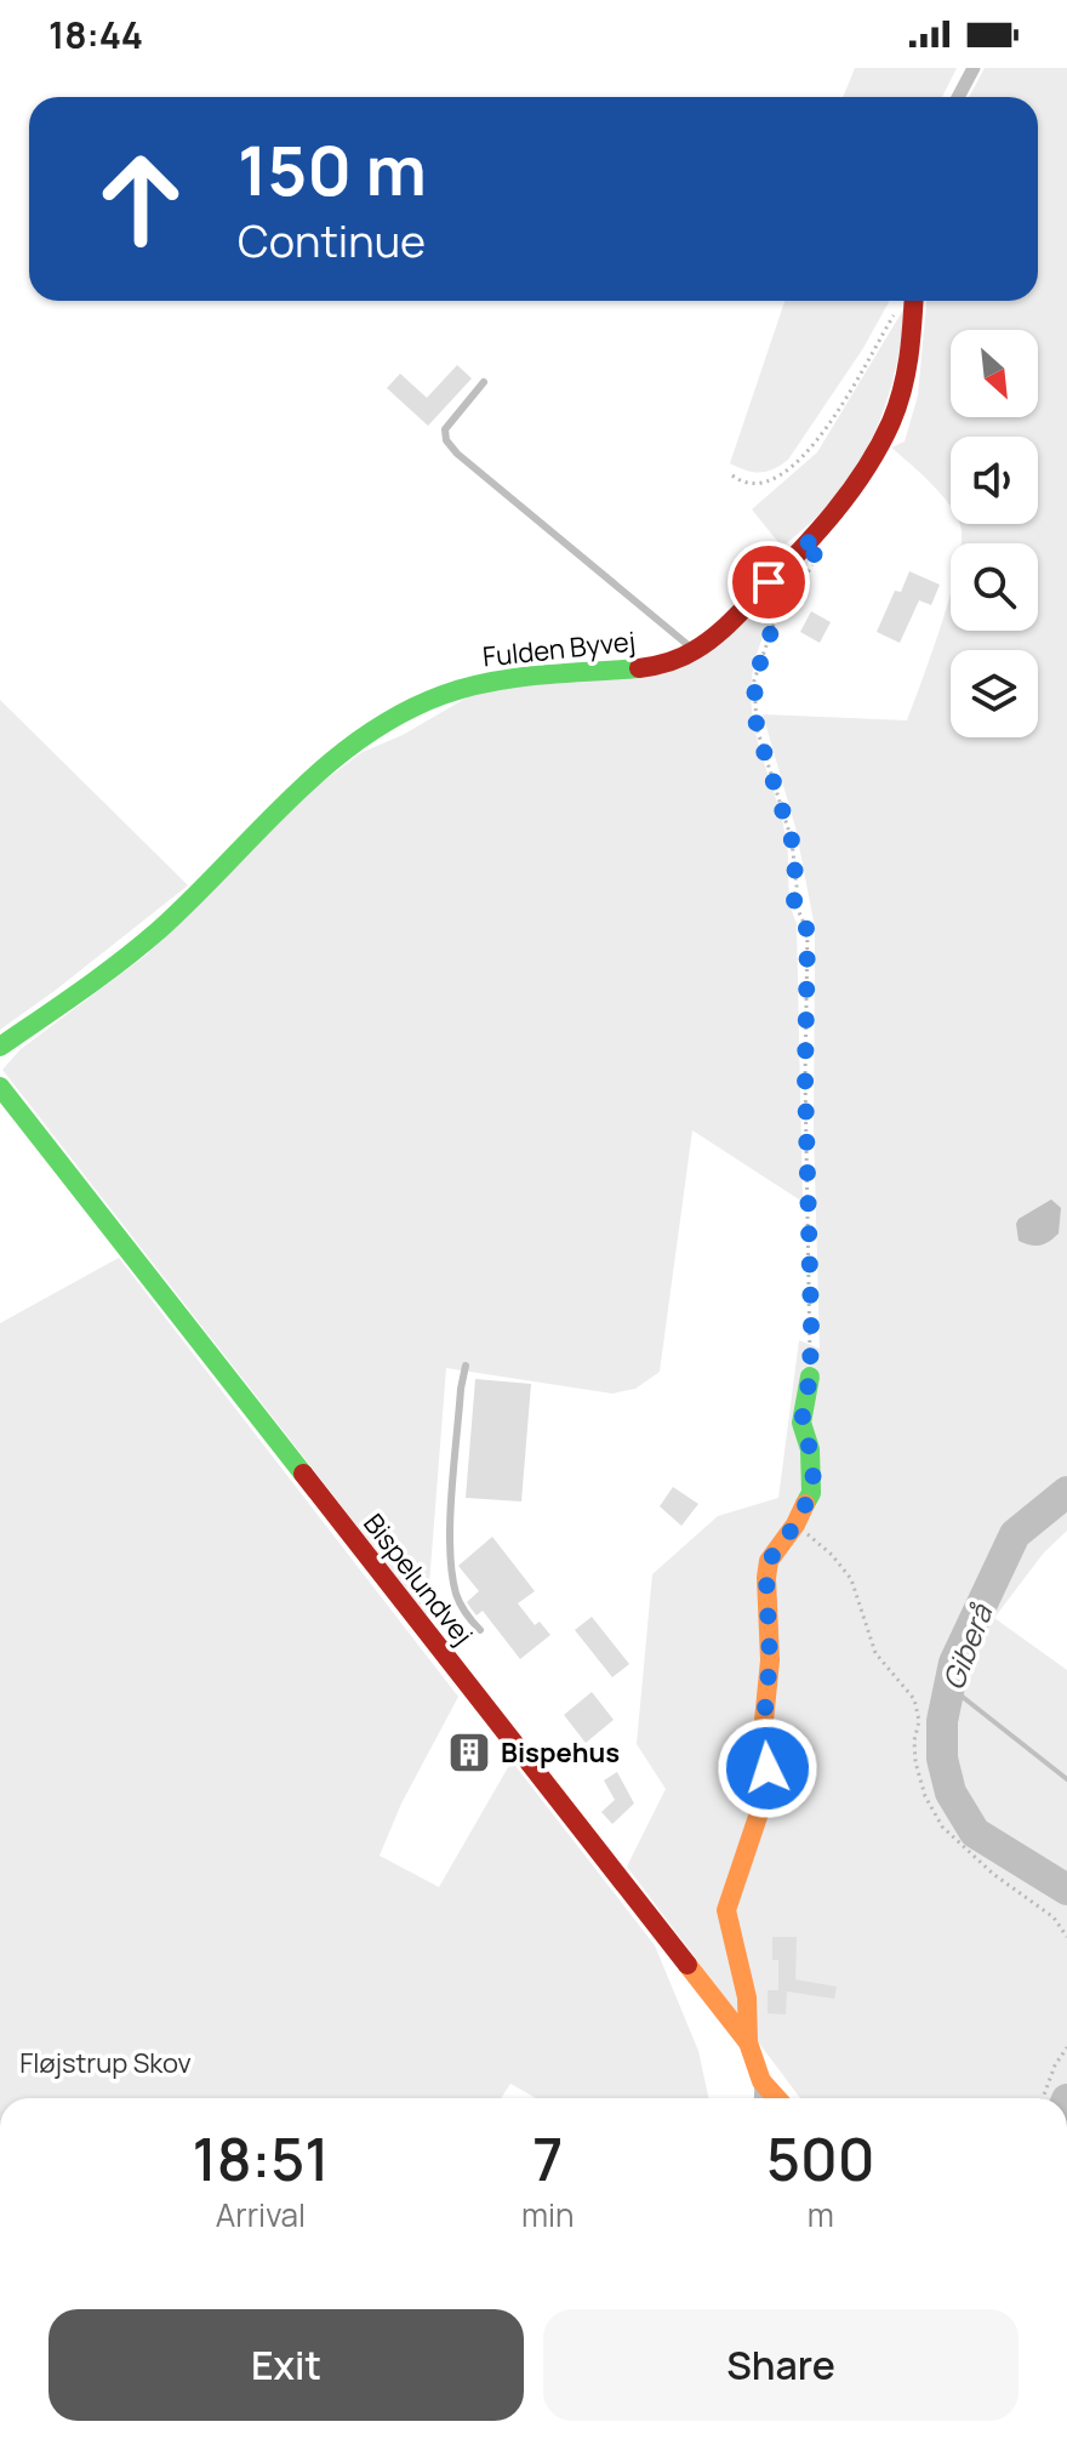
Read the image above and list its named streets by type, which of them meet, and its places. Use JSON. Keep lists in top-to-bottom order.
{
  "streets": {
    "street": ["Fulden Byvej", "Bispelundvej"]
  },
  "water": ["Giberå"],
  "parks": ["Fløjstrup Skov"],
  "places": {
    "building": ["Bispehus"]
  },
  "north": "bottom right",
  "page": {
    "status": "18:44",
    "turn": ["150 m", "Continue"],
    "eta": [
      "18:51",
      "Arrival",
      "7",
      "min",
      "500",
      "m"
    ],
    "buttons": ["Exit", "Share"]
  }
}
